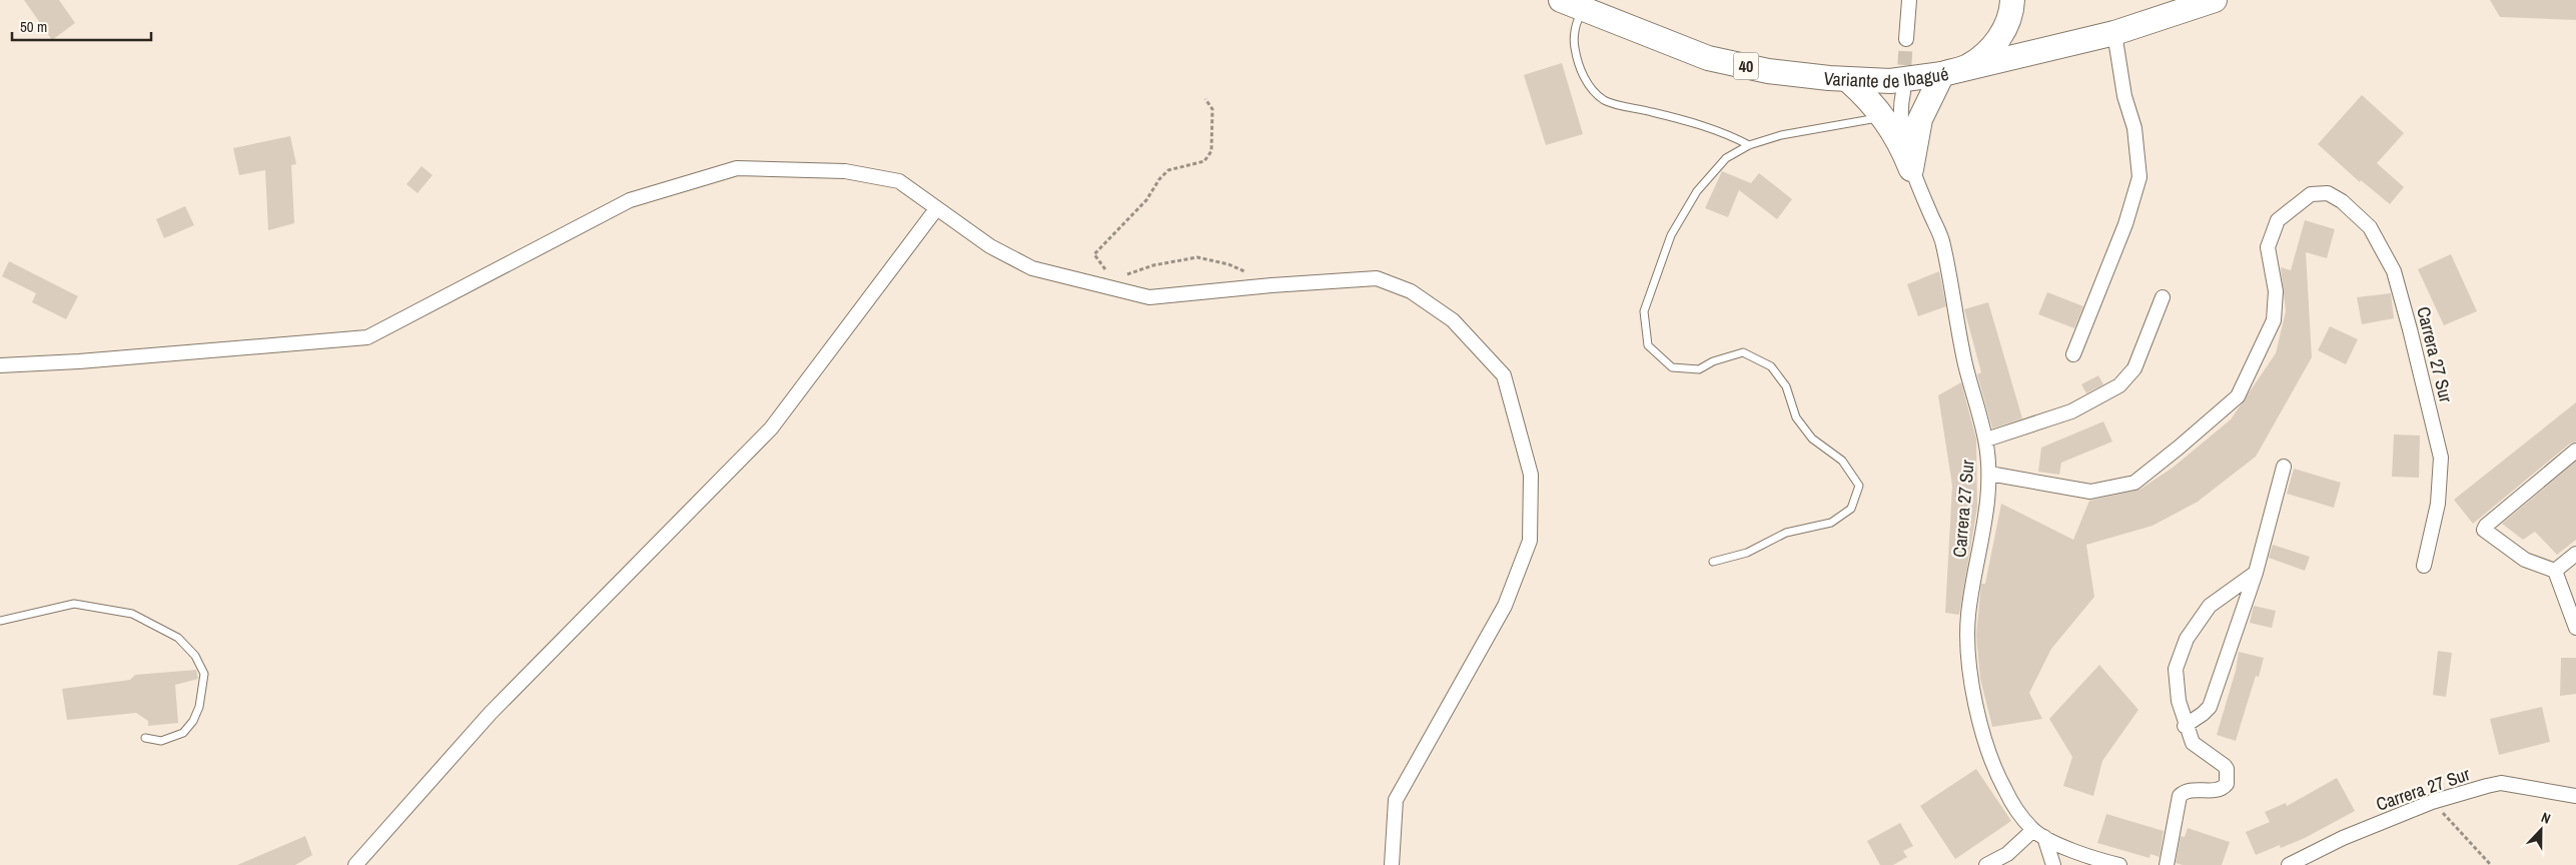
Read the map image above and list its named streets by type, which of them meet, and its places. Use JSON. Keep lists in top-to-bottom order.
{
  "streets": {
    "highway": ["40", "Variante de Ibagué"],
    "street": ["Carrera 27 Sur"]
  },
  "scale_bar": "50 m",
  "north": "top"
}
